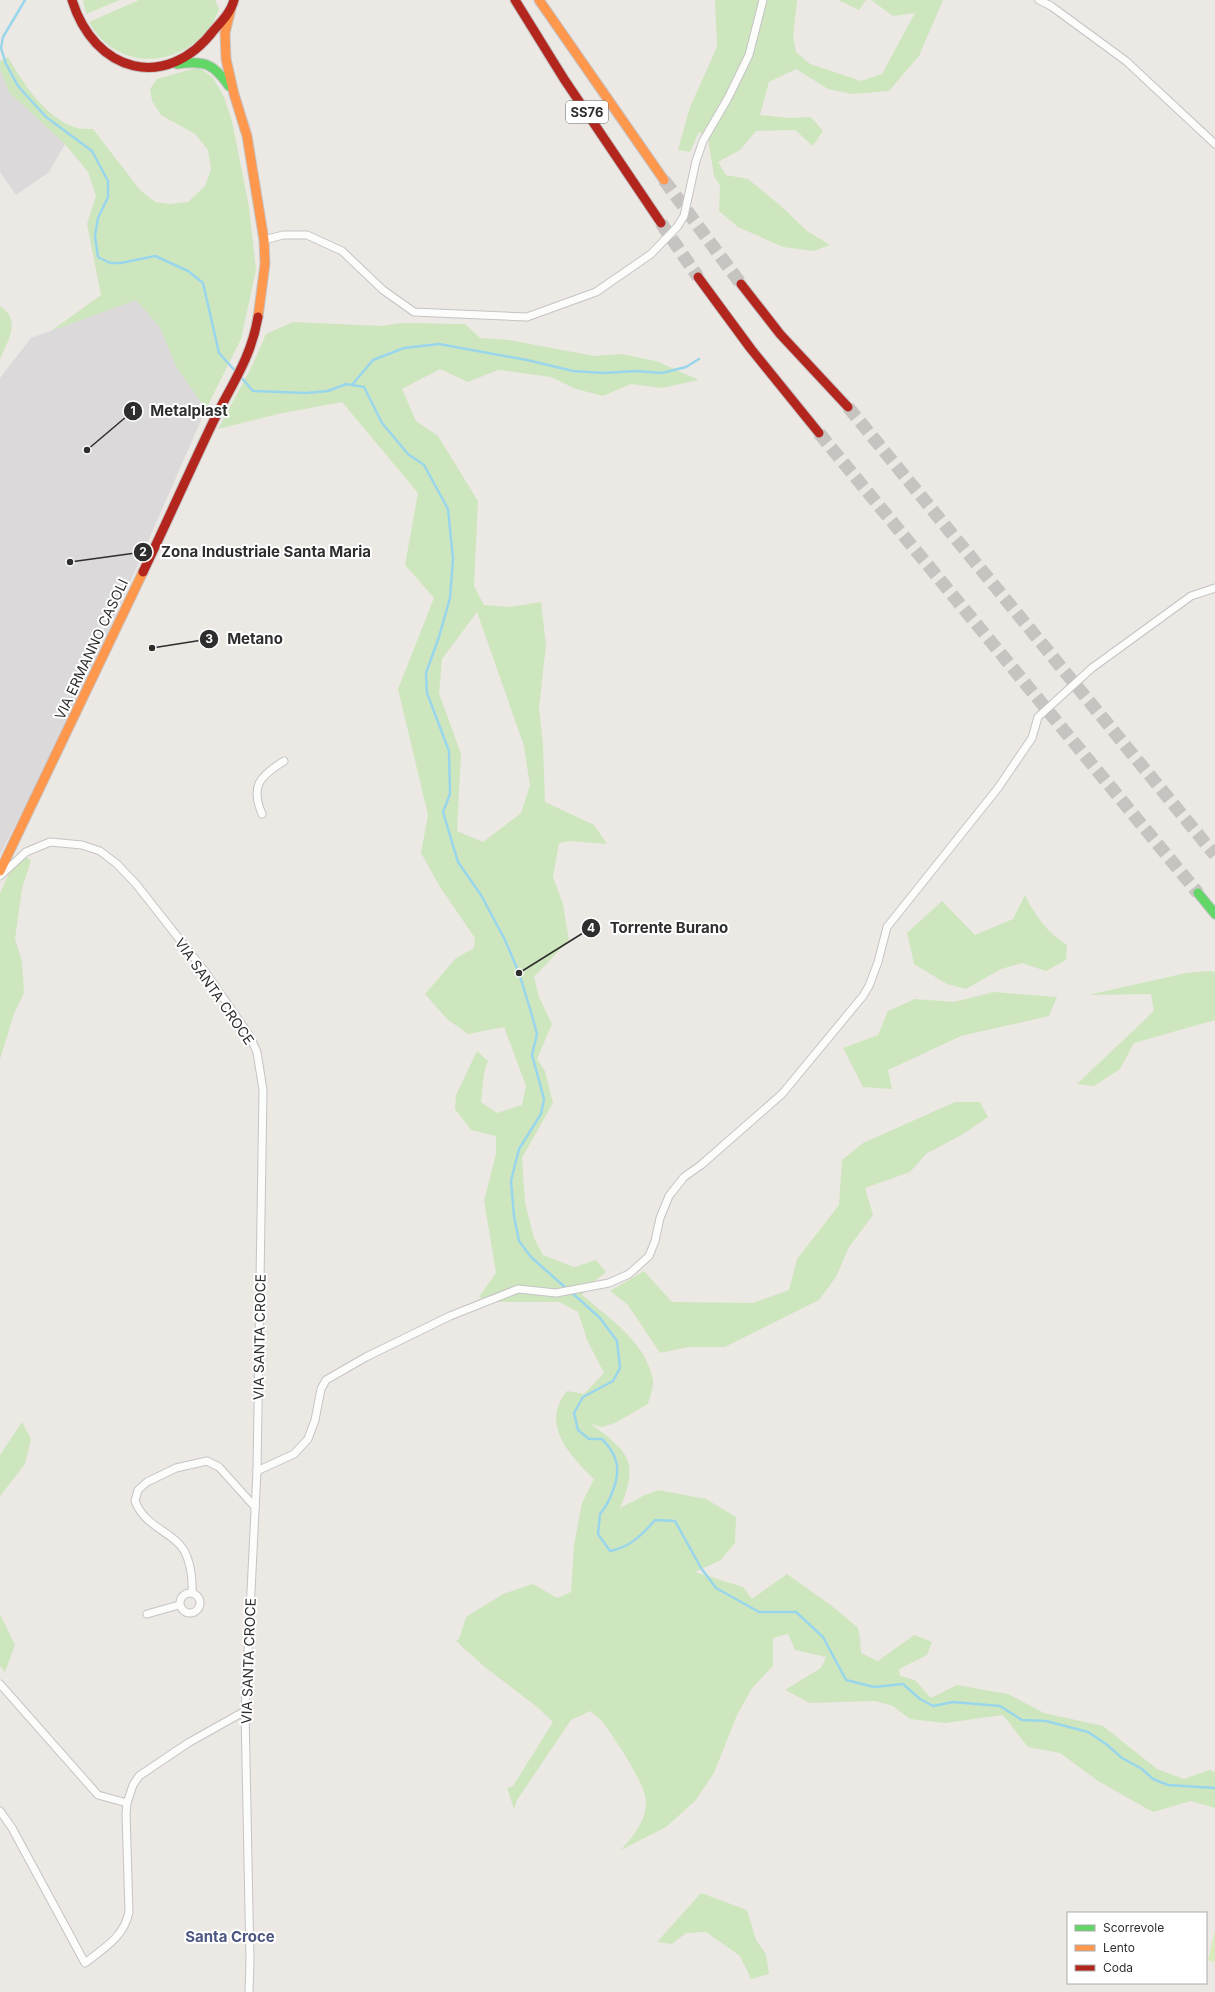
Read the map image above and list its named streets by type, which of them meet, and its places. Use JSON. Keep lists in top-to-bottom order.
{
  "streets": {
    "main road": ["SS76", "VIA ERMANNO CASOLI"],
    "street": ["VIA SANTA CROCE"]
  },
  "districts": ["Santa Croce"],
  "places": [
    "Metalplast",
    "Zona Industriale Santa Maria",
    "Metano",
    "Torrente Burano"
  ],
  "legend": ["Scorrevole", "Lento", "Coda"]
}
